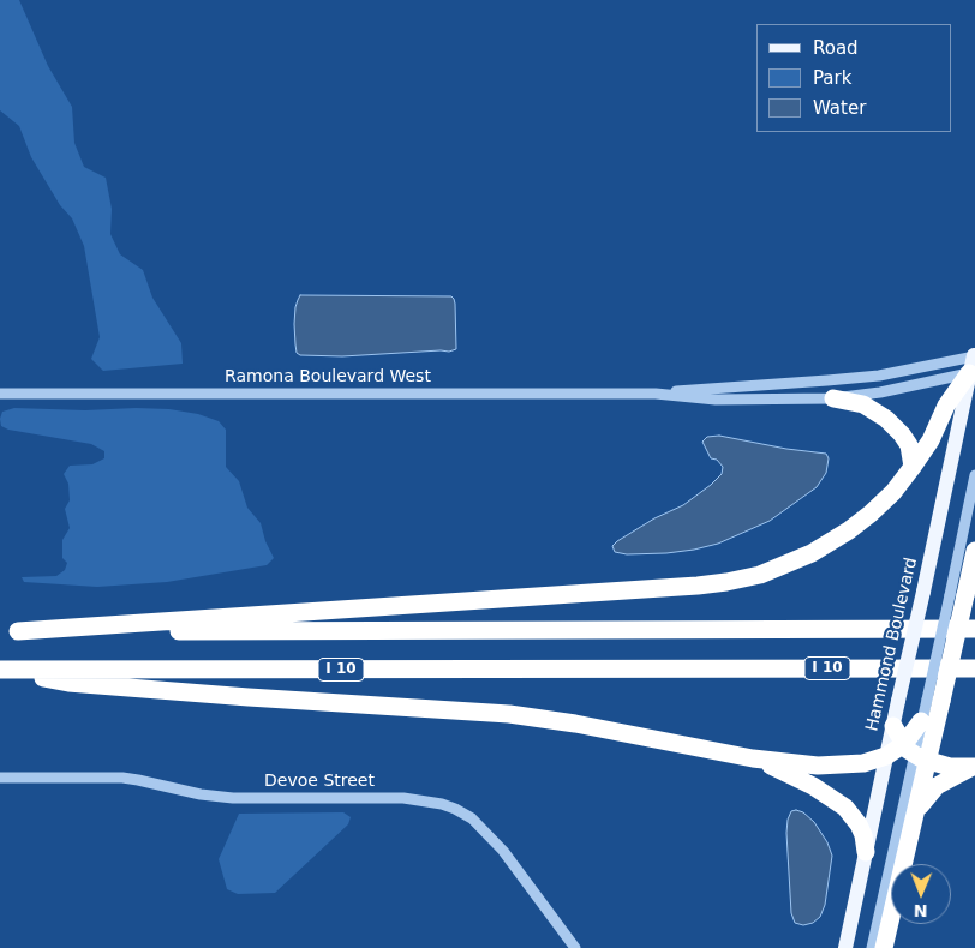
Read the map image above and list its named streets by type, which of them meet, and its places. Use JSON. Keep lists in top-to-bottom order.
{
  "streets": {
    "highway": ["I 10"],
    "main road": ["Hammond Boulevard"],
    "street": ["Ramona Boulevard West", "Devoe Street"]
  },
  "crossings": [
    ["Ramona Boulevard West", "Hammond Boulevard"]
  ],
  "legend": ["Road", "Park", "Water"],
  "north": "bottom"
}
